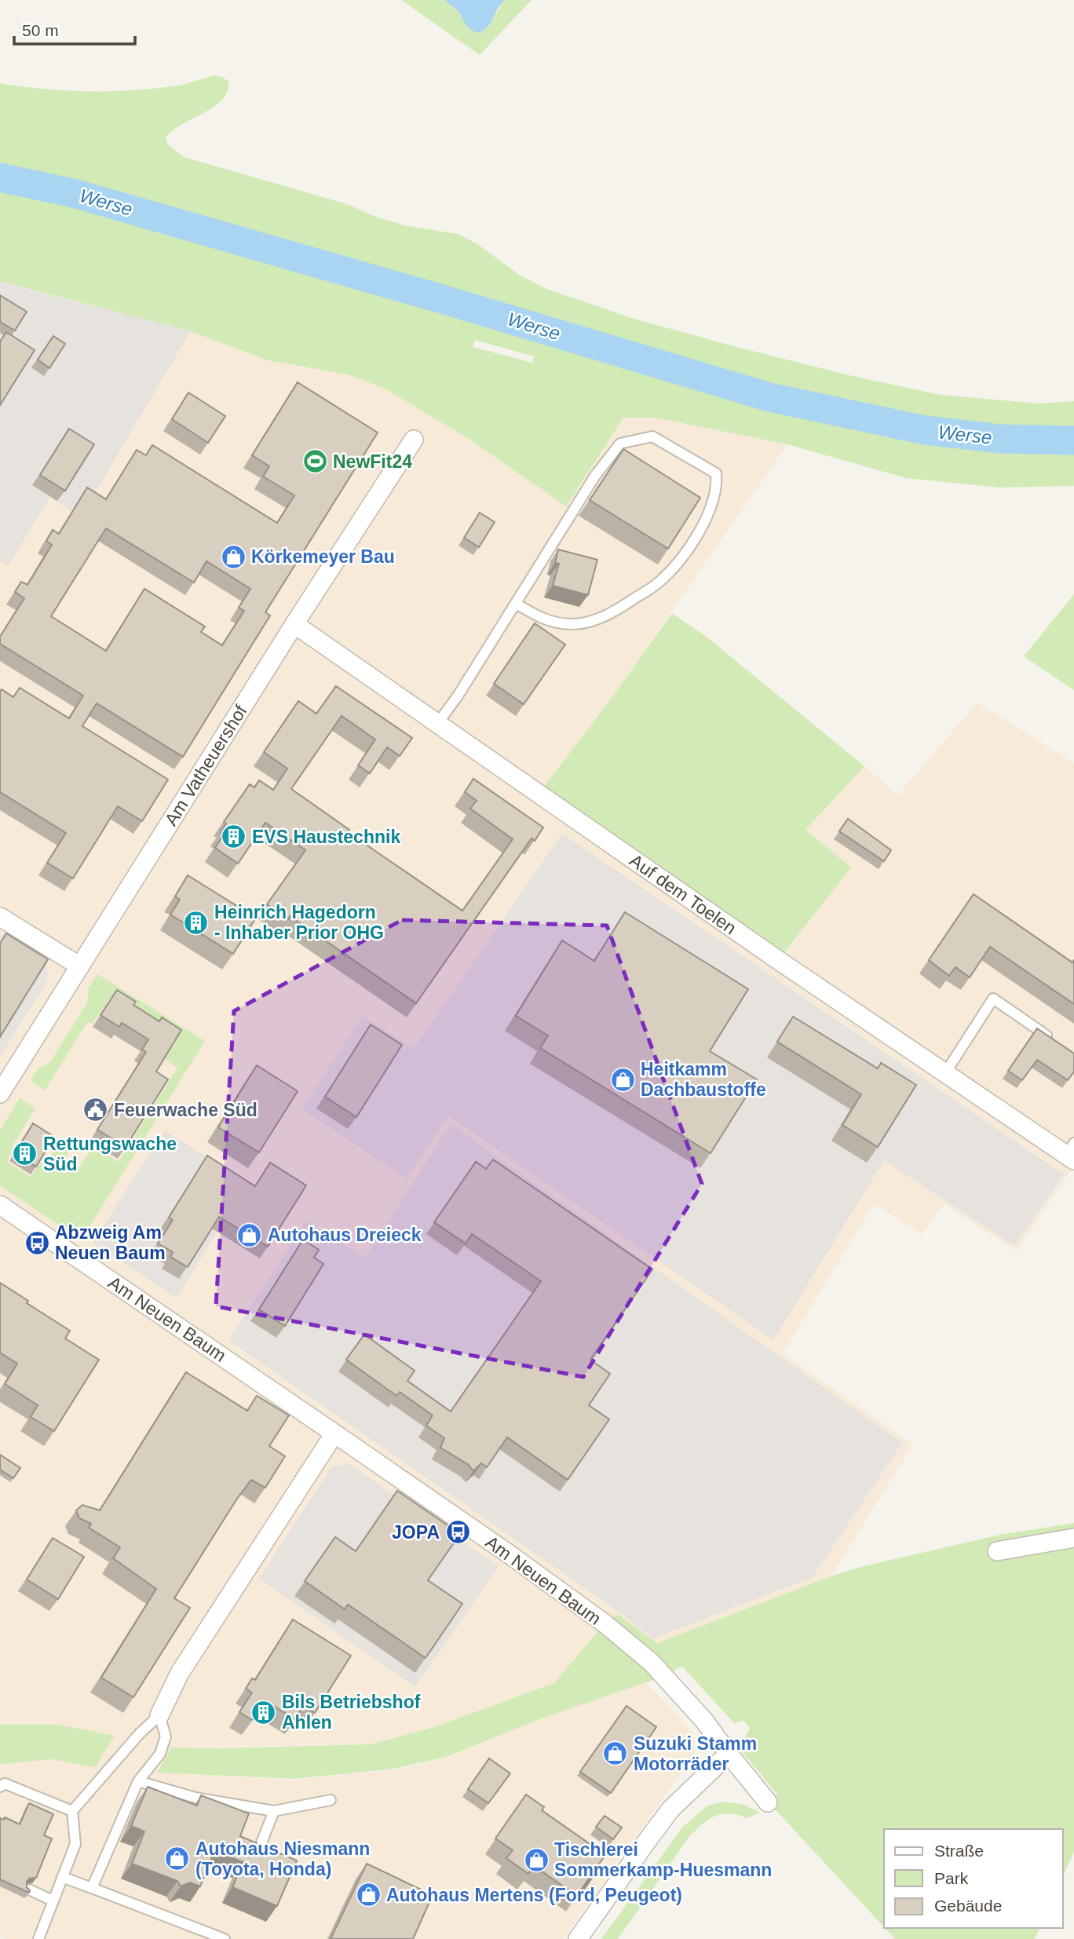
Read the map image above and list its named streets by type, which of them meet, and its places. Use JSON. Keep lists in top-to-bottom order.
{
  "streets": {
    "street": ["Am Vatheuershof", "Auf dem Toelen", "Am Neuen Baum"]
  },
  "crossings": [
    ["Am Vatheuershof", "Auf dem Toelen"]
  ],
  "water": ["Werse"],
  "places": {
    "sports": ["NewFit24"],
    "shop": [
      "Körkemeyer Bau",
      "Heitkamm Dachbaustoffe",
      "Autohaus Dreieck",
      "Suzuki Stamm Motorräder",
      "Autohaus Niesmann (Toyota, Honda)",
      "Tischlerei Sommerkamp-Huesmann",
      "Autohaus Mertens (Ford, Peugeot)"
    ],
    "building": [
      "EVS Haustechnik",
      "Heinrich Hagedorn - Inhaber Prior OHG",
      "Rettungswache Süd",
      "Bils Betriebshof Ahlen"
    ],
    "public building": ["Feuerwache Süd"],
    "bus stop": ["Abzweig Am Neuen Baum", "JOPA"]
  },
  "legend": ["Straße", "Park", "Gebäude"],
  "scale_bar": "50 m"
}
